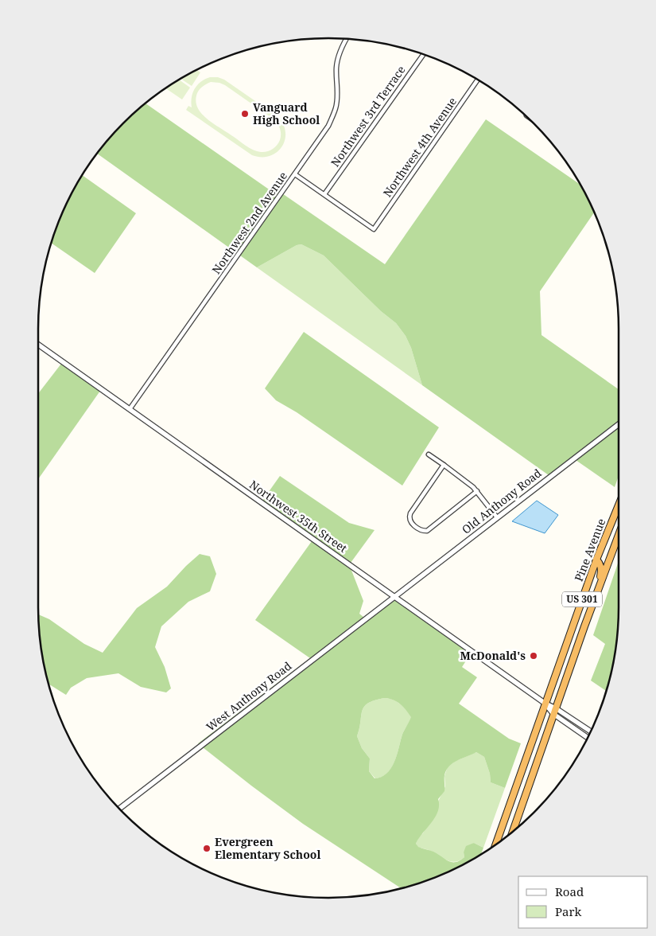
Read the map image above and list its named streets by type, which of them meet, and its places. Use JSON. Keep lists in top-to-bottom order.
{
  "streets": {
    "highway": ["Pine Avenue", "US 301"],
    "street": [
      "Northwest 3rd Terrace",
      "Northwest 4th Avenue",
      "Northwest 2nd Avenue",
      "Old Anthony Road",
      "Northwest 35th Street",
      "West Anthony Road"
    ]
  },
  "crossings": [
    ["Northwest 3rd Terrace", "Northwest 4th Avenue"],
    ["Northwest 2nd Avenue", "Northwest 35th Street"],
    ["Old Anthony Road", "Northwest 35th Street"],
    ["Old Anthony Road", "West Anthony Road"],
    ["Northwest 35th Street", "Pine Avenue"],
    ["Northwest 35th Street", "US 301"],
    ["Northwest 35th Street", "West Anthony Road"],
    ["Pine Avenue", "US 301"]
  ],
  "places": ["Vanguard High School", "McDonald's", "Evergreen Elementary School"],
  "legend": ["Road", "Park"]
}
